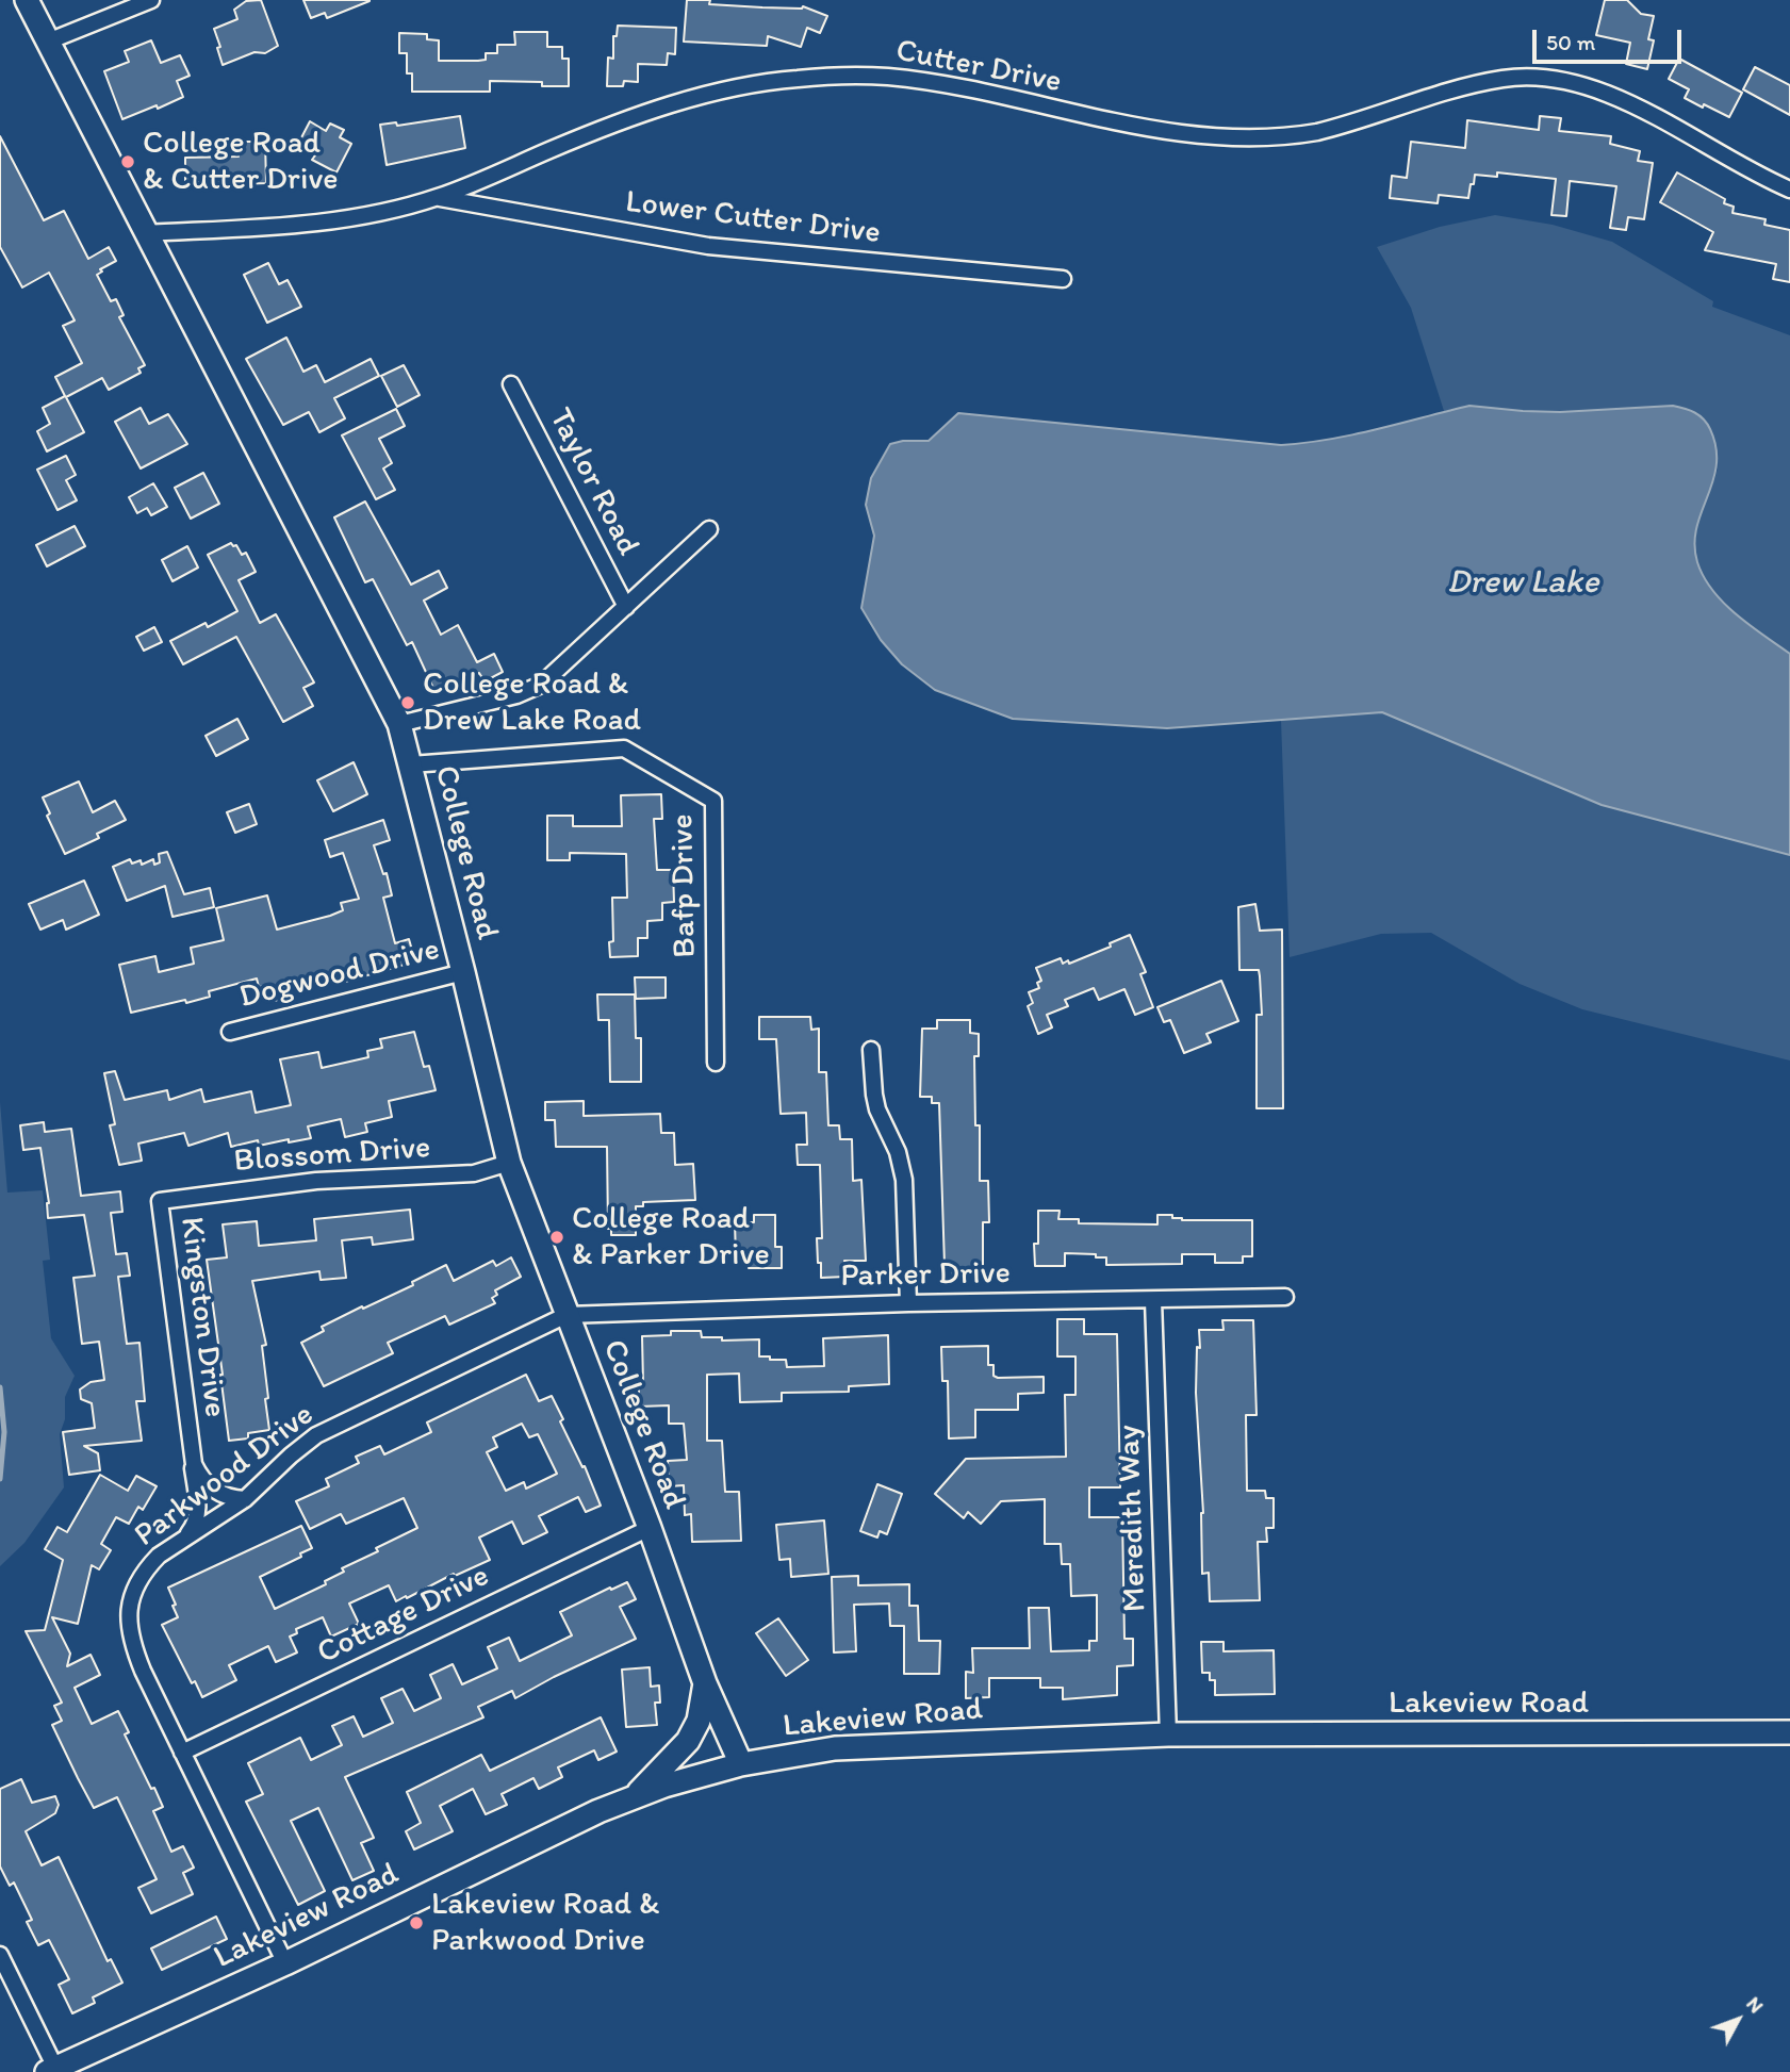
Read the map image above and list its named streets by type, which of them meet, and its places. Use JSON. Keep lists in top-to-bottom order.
{
  "streets": {
    "street": [
      "Cutter Drive",
      "Lower Cutter Drive",
      "Taylor Road",
      "College Road",
      "Bafp Drive",
      "Dogwood Drive",
      "Blossom Drive",
      "Parker Drive",
      "Kingston Drive",
      "Parkwood Drive",
      "Meredith Way",
      "Cottage Drive",
      "Lakeview Road"
    ]
  },
  "crossings": [
    ["Cutter Drive", "Lower Cutter Drive"],
    ["Cutter Drive", "College Road"],
    ["College Road", "Bafp Drive"],
    ["College Road", "Dogwood Drive"],
    ["College Road", "Blossom Drive"],
    ["College Road", "Parker Drive"],
    ["College Road", "Parkwood Drive"],
    ["College Road", "Cottage Drive"],
    ["College Road", "Lakeview Road"],
    ["Blossom Drive", "Kingston Drive"],
    ["Parker Drive", "Parkwood Drive"],
    ["Parker Drive", "Meredith Way"],
    ["Kingston Drive", "Parkwood Drive"],
    ["Parkwood Drive", "Cottage Drive"],
    ["Parkwood Drive", "Lakeview Road"],
    ["Meredith Way", "Lakeview Road"]
  ],
  "water": ["Drew Lake"],
  "places": [
    "College Road & Cutter Drive",
    "College Road & Drew Lake Road",
    "College Road & Parker Drive",
    "Lakeview Road & Parkwood Drive"
  ],
  "scale_bar": "50 m",
  "north": "top right"
}
